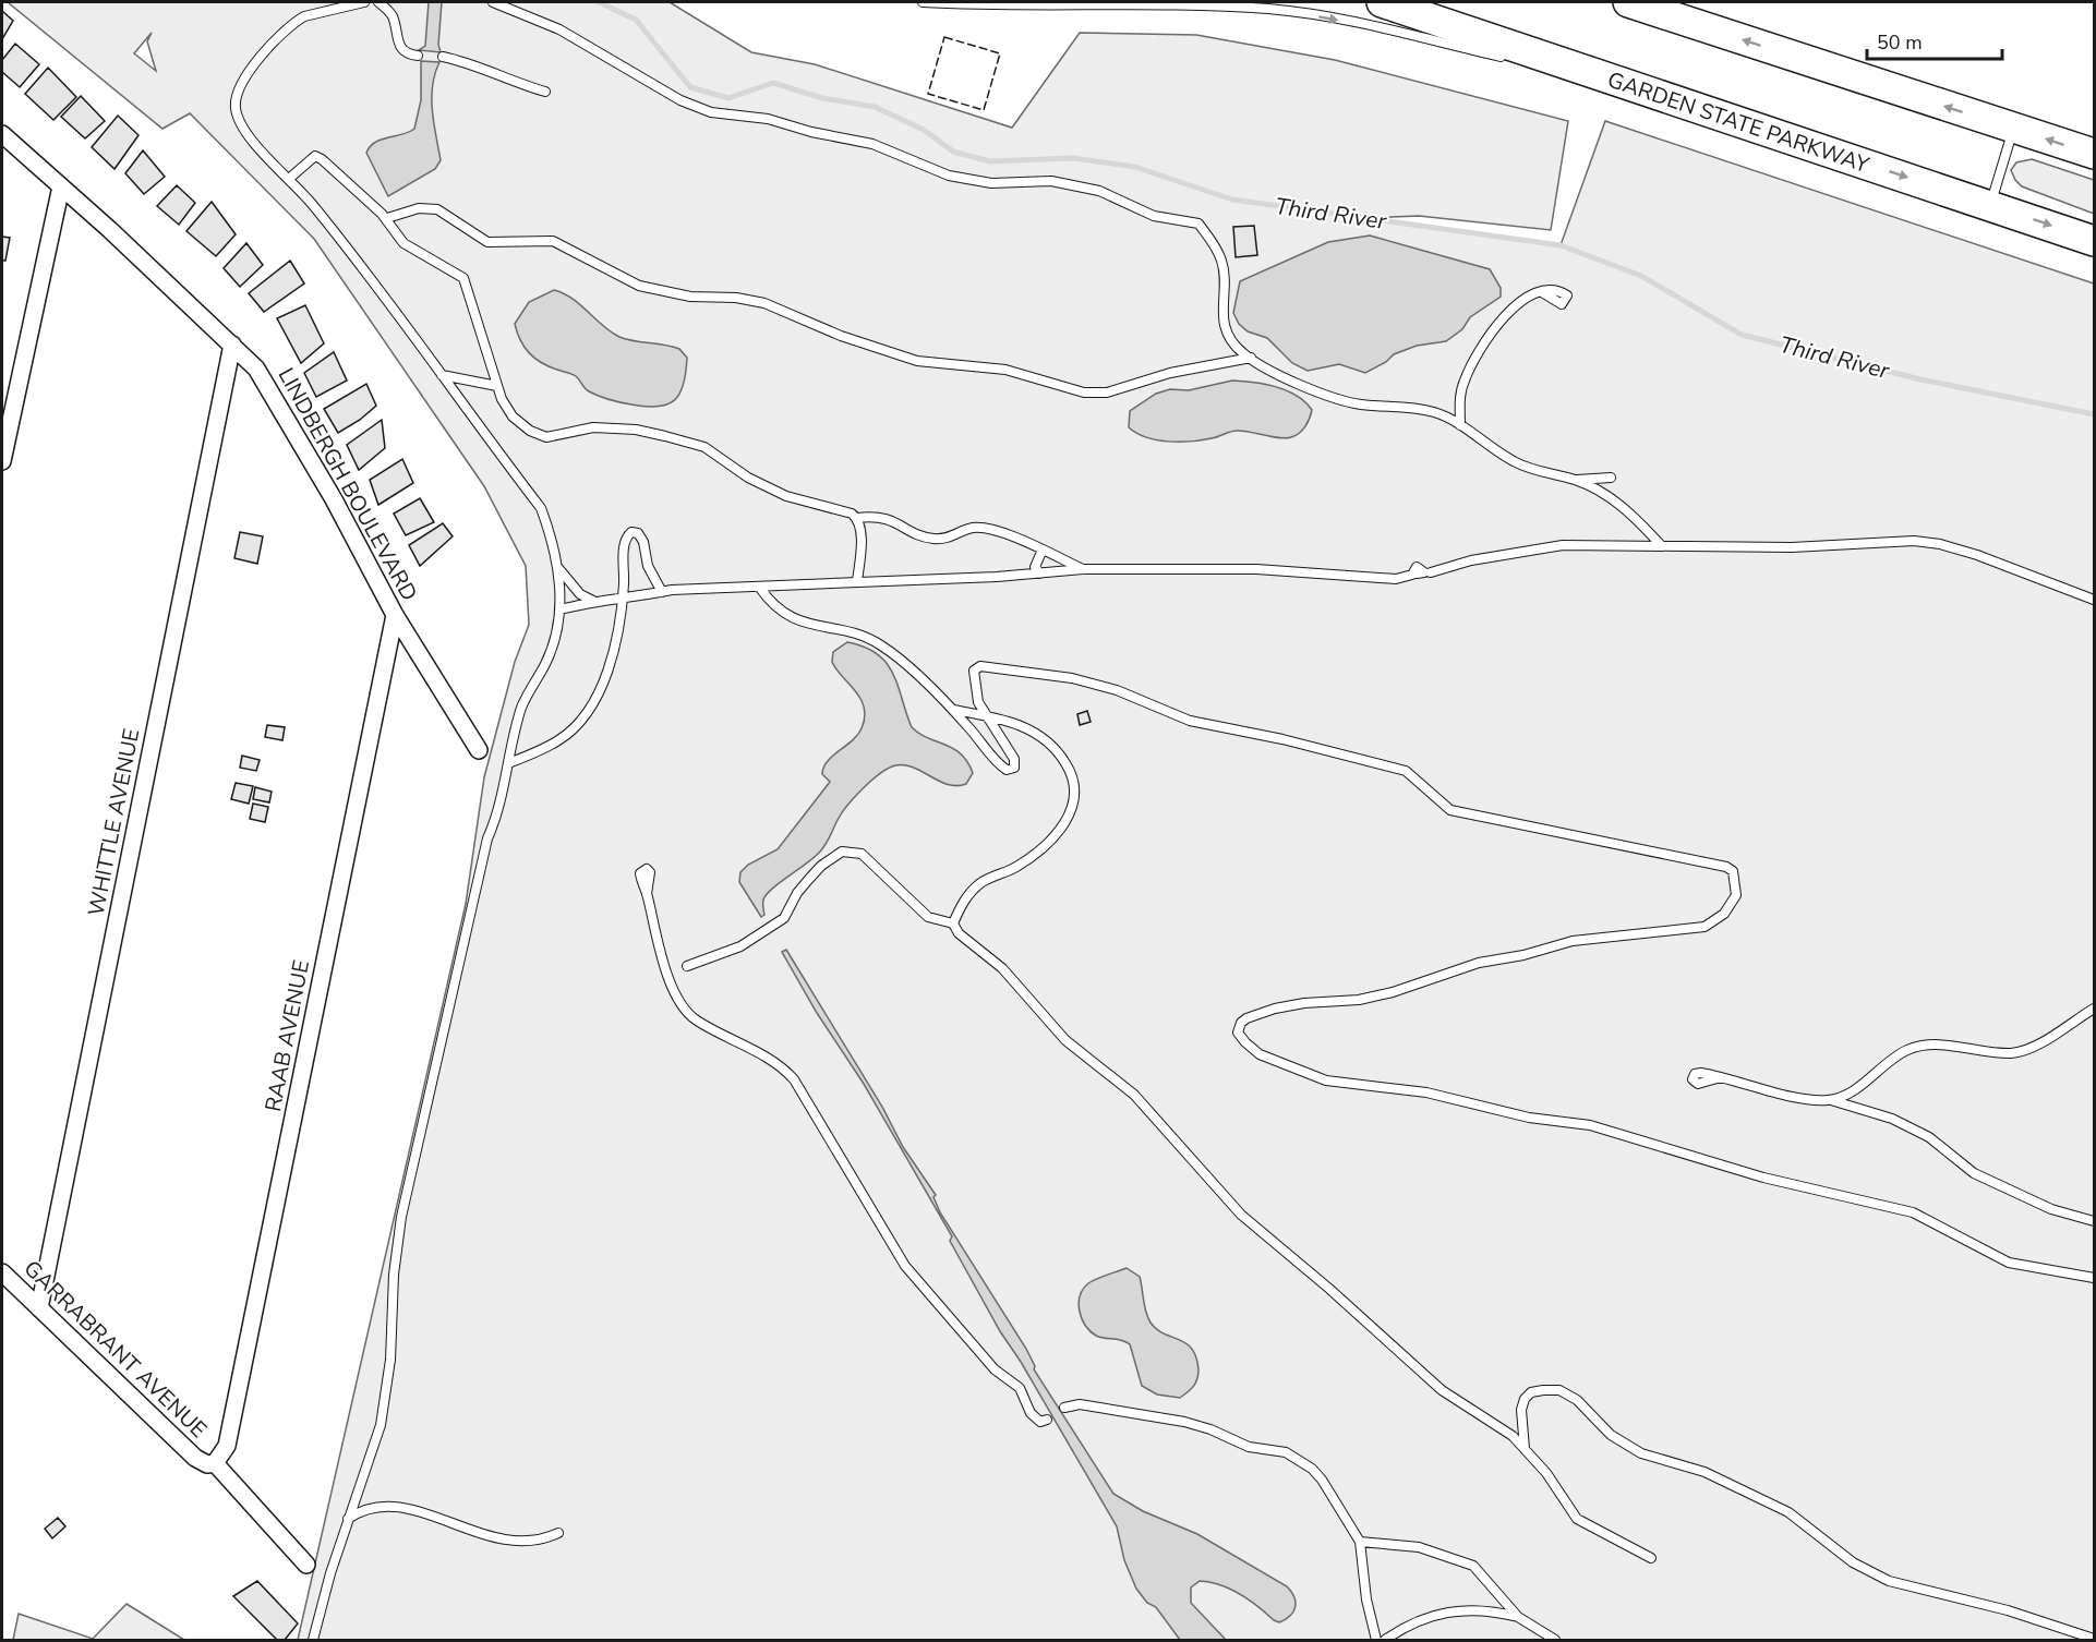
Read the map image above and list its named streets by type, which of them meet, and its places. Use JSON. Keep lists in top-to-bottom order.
{
  "streets": {
    "highway": ["GARDEN STATE PARKWAY"],
    "street": [
      "LINDBERGH BOULEVARD",
      "WHITTLE AVENUE",
      "RAAB AVENUE",
      "GARRABRANT AVENUE"
    ]
  },
  "crossings": [
    ["LINDBERGH BOULEVARD", "WHITTLE AVENUE"],
    ["LINDBERGH BOULEVARD", "RAAB AVENUE"],
    ["WHITTLE AVENUE", "GARRABRANT AVENUE"],
    ["RAAB AVENUE", "GARRABRANT AVENUE"]
  ],
  "water": ["Third River"],
  "scale_bar": "50 m"
}
